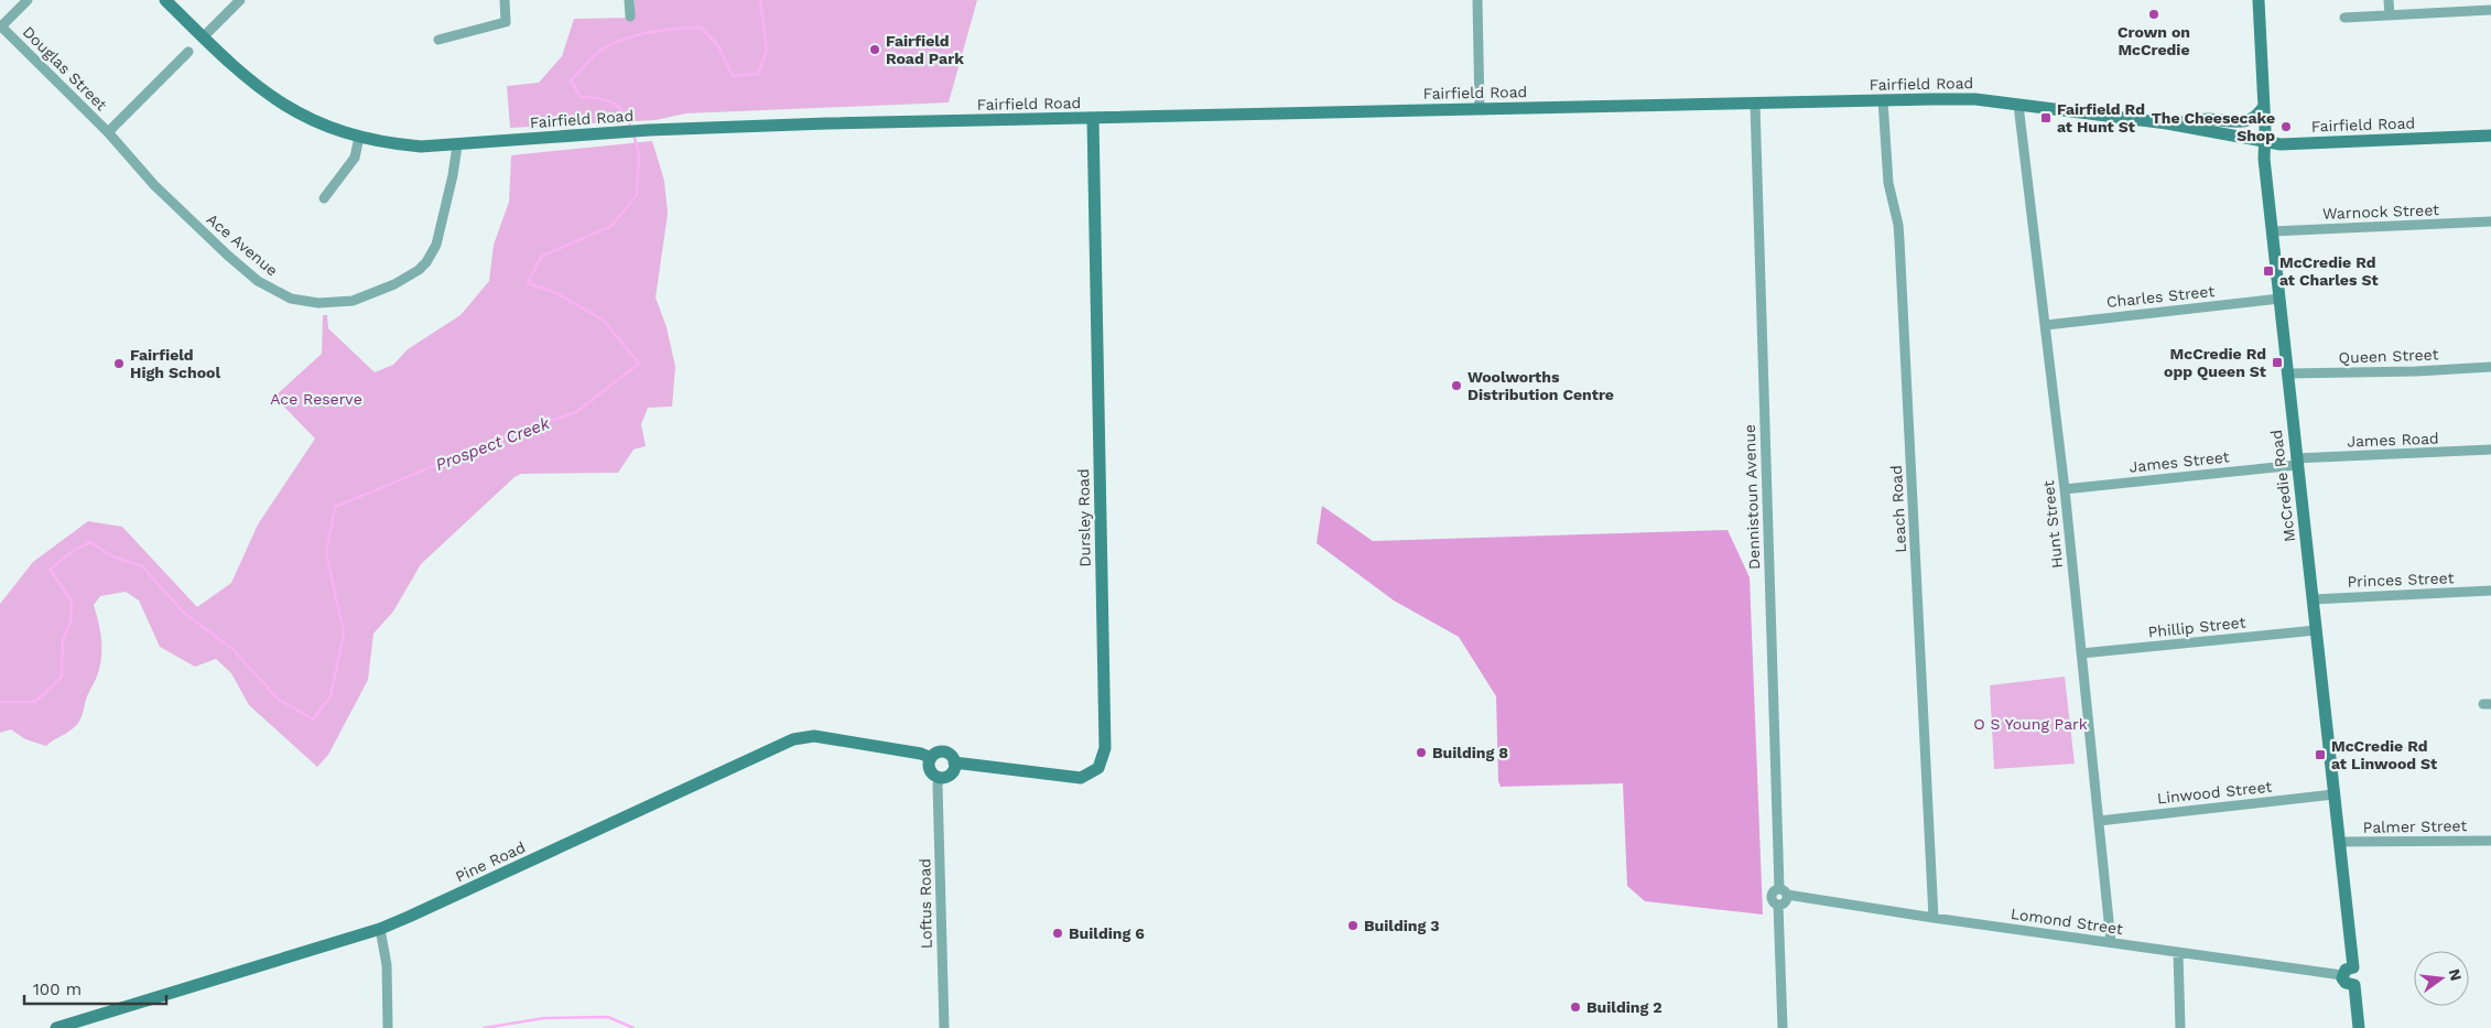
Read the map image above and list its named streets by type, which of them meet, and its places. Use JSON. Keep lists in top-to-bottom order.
{
  "streets": {
    "main road": [
      "Fairfield Road",
      "McCredie Road",
      "Dursley Road",
      "Pine Road"
    ],
    "street": [
      "Douglas Street",
      "Warnock Street",
      "Ace Avenue",
      "Charles Street",
      "Queen Street",
      "James Road",
      "James Street",
      "Dennistoun Avenue",
      "Leach Road",
      "Hunt Street",
      "Princes Street",
      "Phillip Street",
      "Linwood Street",
      "Palmer Street",
      "Loftus Road",
      "Lomond Street"
    ]
  },
  "crossings": [
    ["Douglas Street", "Ace Avenue"],
    ["Fairfield Road", "Ace Avenue"],
    ["Fairfield Road", "McCredie Road"],
    ["Fairfield Road", "Dennistoun Avenue"],
    ["Fairfield Road", "Leach Road"],
    ["Fairfield Road", "Dursley Road"],
    ["Fairfield Road", "Hunt Street"],
    ["Warnock Street", "McCredie Road"],
    ["Charles Street", "McCredie Road"],
    ["Charles Street", "Hunt Street"],
    ["Queen Street", "McCredie Road"],
    ["James Road", "James Street"],
    ["James Road", "McCredie Road"],
    ["James Street", "McCredie Road"],
    ["James Street", "Hunt Street"],
    ["McCredie Road", "Princes Street"],
    ["McCredie Road", "Phillip Street"],
    ["McCredie Road", "Linwood Street"],
    ["McCredie Road", "Palmer Street"],
    ["McCredie Road", "Lomond Street"],
    ["Dennistoun Avenue", "Lomond Street"],
    ["Leach Road", "Lomond Street"],
    ["Dursley Road", "Pine Road"],
    ["Dursley Road", "Loftus Road"],
    ["Hunt Street", "Phillip Street"],
    ["Hunt Street", "Linwood Street"],
    ["Hunt Street", "Lomond Street"],
    ["Pine Road", "Loftus Road"]
  ],
  "water": ["Prospect Creek"],
  "parks": ["Ace Reserve", "O S Young Park"],
  "places": {
    "other": [
      "Crown on McCredie",
      "Fairfield Road Park",
      "The Cheesecake Shop",
      "Fairfield High School",
      "Woolworths Distribution Centre",
      "Building 8",
      "Building 3",
      "Building 6",
      "Building 2"
    ],
    "transit": [
      "Fairfield Rd at Hunt St",
      "McCredie Rd at Charles St",
      "McCredie Rd opp Queen St",
      "McCredie Rd at Linwood St"
    ]
  },
  "scale_bar": "100 m",
  "north": "right"
}
